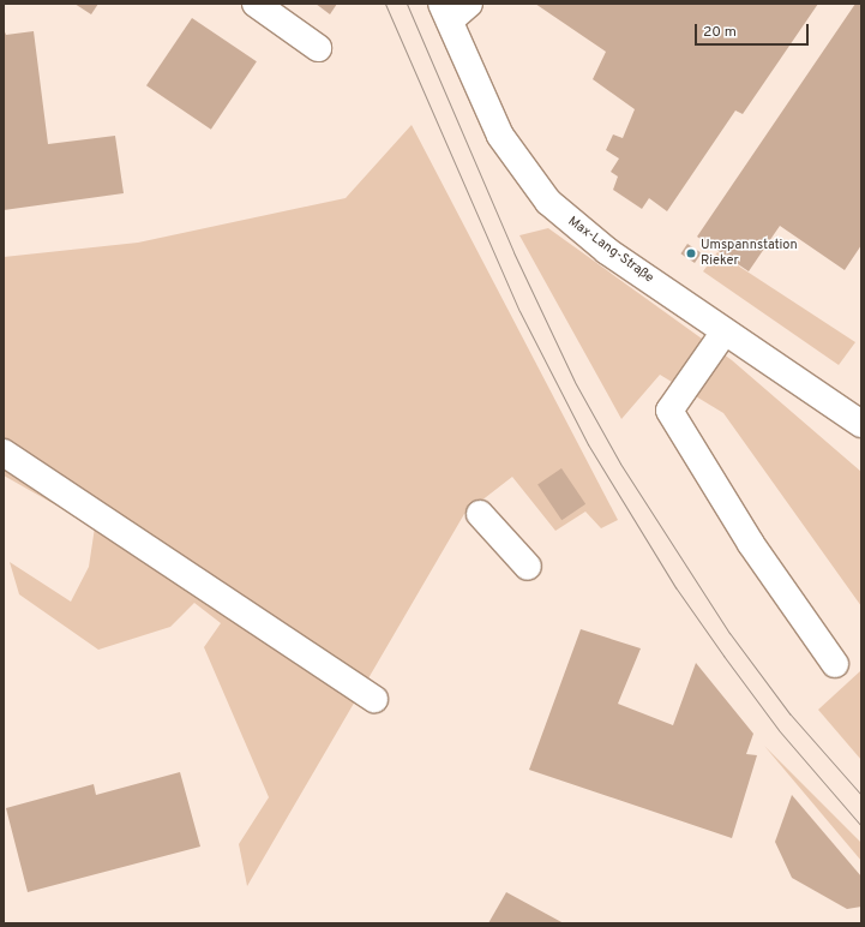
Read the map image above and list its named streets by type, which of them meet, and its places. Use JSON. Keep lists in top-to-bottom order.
{
  "streets": {
    "main road": ["Max-Lang-Straße"]
  },
  "places": ["Umspannstation Rieker"],
  "scale_bar": "20 m"
}
